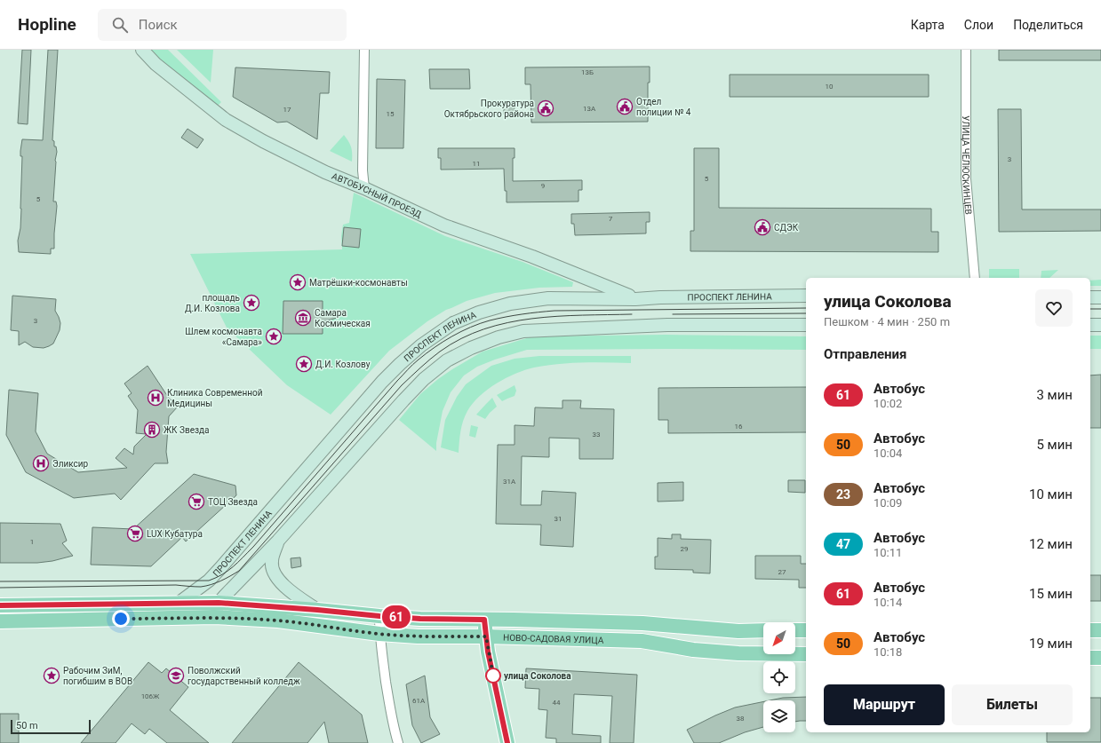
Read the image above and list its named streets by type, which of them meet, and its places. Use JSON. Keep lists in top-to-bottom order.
{
  "streets": {
    "main road": ["АВТОБУСНЫЙ ПРОЕЗД", "ПРОСПЕКТ ЛЕНИНА", "НОВО-САДОВАЯ УЛИЦА"],
    "street": ["УЛИЦА ЧЕЛЮСКИНЦЕВ"]
  },
  "crossings": [
    ["АВТОБУСНЫЙ ПРОЕЗД", "ПРОСПЕКТ ЛЕНИНА"],
    ["ПРОСПЕКТ ЛЕНИНА", "НОВО-САДОВАЯ УЛИЦА"]
  ],
  "places": {
    "public building": ["Отдел полиции № 4", "Прокуратура Октябрьского района", "СДЭК"],
    "place": [
      "Матрёшки-космонавты",
      "площадь Д.И. Козлова",
      "Шлем космонавта «Самара»",
      "Д.И. Козлову",
      "Рабочим ЗиМ, погибшим в ВОВ"
    ],
    "museum": ["Самара Космическая"],
    "hospital": ["Клиника Современной Медицины", "Эликсир"],
    "building": ["ЖК Звезда"],
    "supermarket": ["ТОЦ Звезда", "LUX Кубатура"],
    "school or university": ["Поволжский государственный колледж"],
    "other": ["улица Соколова"]
  },
  "lines": ["bus line 61"],
  "house_numbers": [
    "13Б",
    "10",
    "13А",
    "17",
    "15",
    "3",
    "11",
    "5",
    "9",
    "5",
    "7",
    "3",
    "16",
    "33",
    "31А",
    "31",
    "1",
    "29",
    "27",
    "106Ж",
    "61А",
    "44",
    "38"
  ],
  "scale_bar": "50 m",
  "north": "bottom left",
  "page": {
    "header": "Hopline",
    "search": "Поиск",
    "nav": ["Карта", "Слои", "Поделиться"],
    "on_map": "61",
    "heading": [
      ["улица Соколова", "Пешком · 4 мин · 250 m"],
      "Отправления"
    ],
    "list": [
      {
        "mark": "61",
        "name": "Автобус",
        "note": "10:02",
        "value": "3 мин"
      },
      {
        "mark": "50",
        "name": "Автобус",
        "note": "10:04",
        "value": "5 мин"
      },
      {
        "mark": "23",
        "name": "Автобус",
        "note": "10:09",
        "value": "10 мин"
      },
      {
        "mark": "47",
        "name": "Автобус",
        "note": "10:11",
        "value": "12 мин"
      },
      {
        "mark": "61",
        "name": "Автобус",
        "note": "10:14",
        "value": "15 мин"
      },
      {
        "mark": "50",
        "name": "Автобус",
        "note": "10:18",
        "value": "19 мин"
      }
    ],
    "buttons": ["Маршрут", "Билеты"],
    "scale": "50 m"
  }
}
